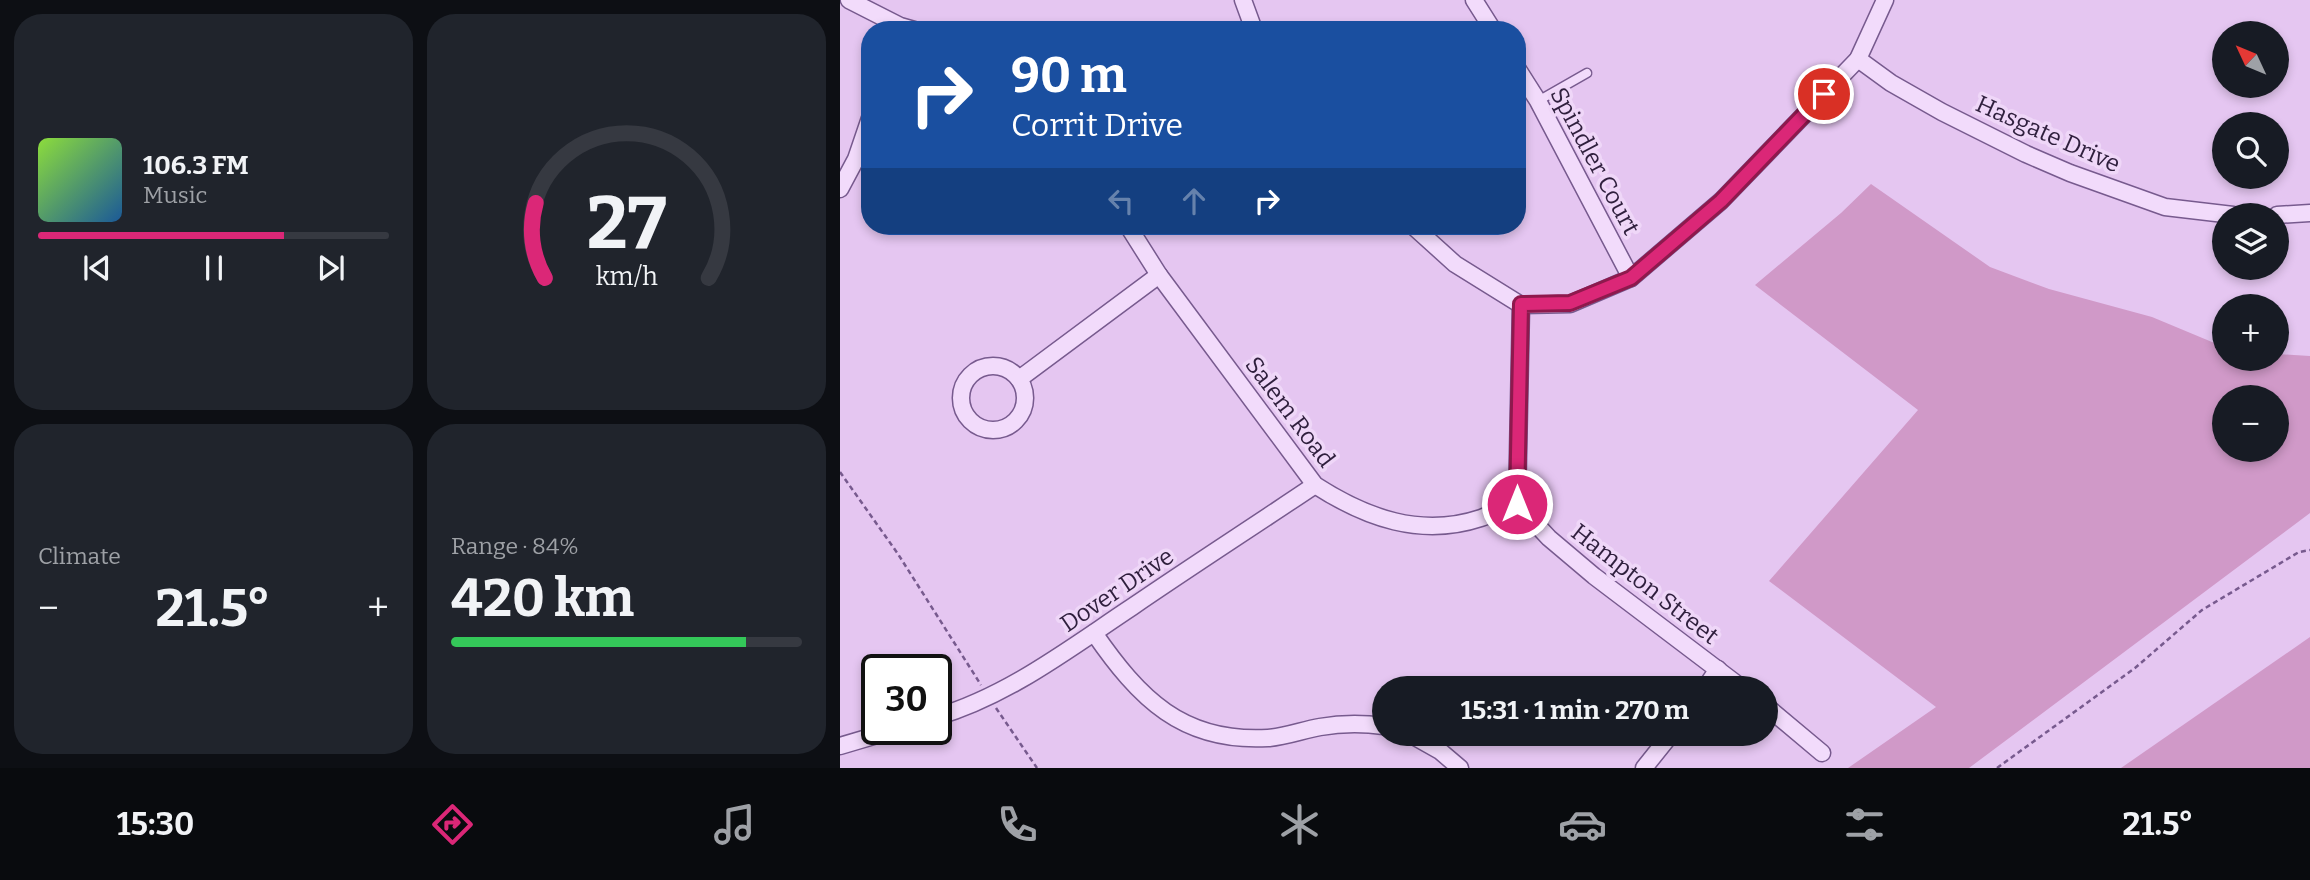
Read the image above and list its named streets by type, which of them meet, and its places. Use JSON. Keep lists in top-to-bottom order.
{
  "streets": {
    "street": [
      "Hasgate Drive",
      "Spindler Court",
      "Salem Road",
      "Hampton Street",
      "Dover Drive"
    ]
  },
  "crossings": [
    ["Salem Road", "Hampton Street"],
    ["Salem Road", "Dover Drive"]
  ],
  "north": "top left",
  "page": {
    "map_buttons": ["+", "−"],
    "turn": ["90 m", "Corrit Drive"],
    "song": ["106.3 FM", "Music"],
    "tile": [
      "Climate",
      ["Range · 84%", "420 km"]
    ],
    "heat": ["−", "21.5°", "+"],
    "limit": "30",
    "trip": "15:31 · 1 min · 270 m",
    "tabs": ["15:30", "21.5°"],
    "gauge": ["27", "km/h"]
  }
}
